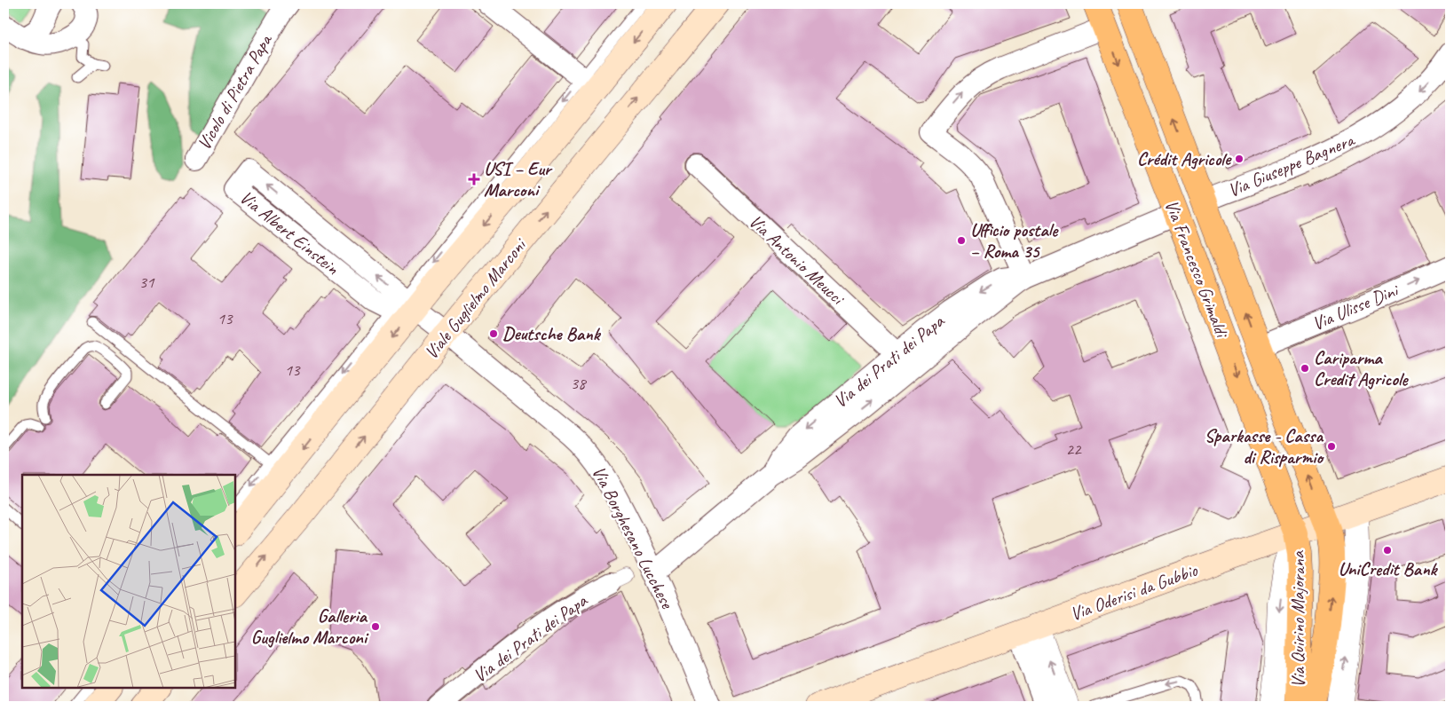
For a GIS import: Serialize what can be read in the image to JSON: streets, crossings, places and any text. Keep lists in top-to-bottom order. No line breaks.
{"streets":{"main road":["Via Francesco Grimaldi","Viale Guglielmo Marconi","Via Oderisi da Gubbio","Via Quirino Majorana"],"street":["Vicolo di Pietra Papa","Via Giuseppe Bagnera","Via Albert Einstein","Via Antonio Meucci","Via Ulisse Dini","Via dei Prati dei Papa","Via Borghesano Lucchese"]},"crossings":[["Via Giuseppe Bagnera","Via Francesco Grimaldi"],["Via Albert Einstein","Viale Guglielmo Marconi"],["Via Albert Einstein","Via Borghesano Lucchese"],["Via Antonio Meucci","Via dei Prati dei Papa"],["Via Francesco Grimaldi","Via Ulisse Dini"],["Via Francesco Grimaldi","Via dei Prati dei Papa"],["Via Francesco Grimaldi","Via Oderisi da Gubbio"],["Via Francesco Grimaldi","Via Quirino Majorana"],["Viale Guglielmo Marconi","Via Borghesano Lucchese"],["Via dei Prati dei Papa","Via Borghesano Lucchese"],["Via Oderisi da Gubbio","Via Quirino Majorana"]],"one_way":["Via Giuseppe Bagnera","Via Ulisse Dini"],"places":{"other":["Crédit Agricole","Ufficio postale – Roma 35","Deutsche Bank","Cariparma Credit Agricole","Sparkasse - Cassa di Risparmio","UniCredit Bank","Galleria Guglielmo Marconi"],"health":["USI – Eur Marconi"]},"house_numbers":["31","13","13","38","22"]}
